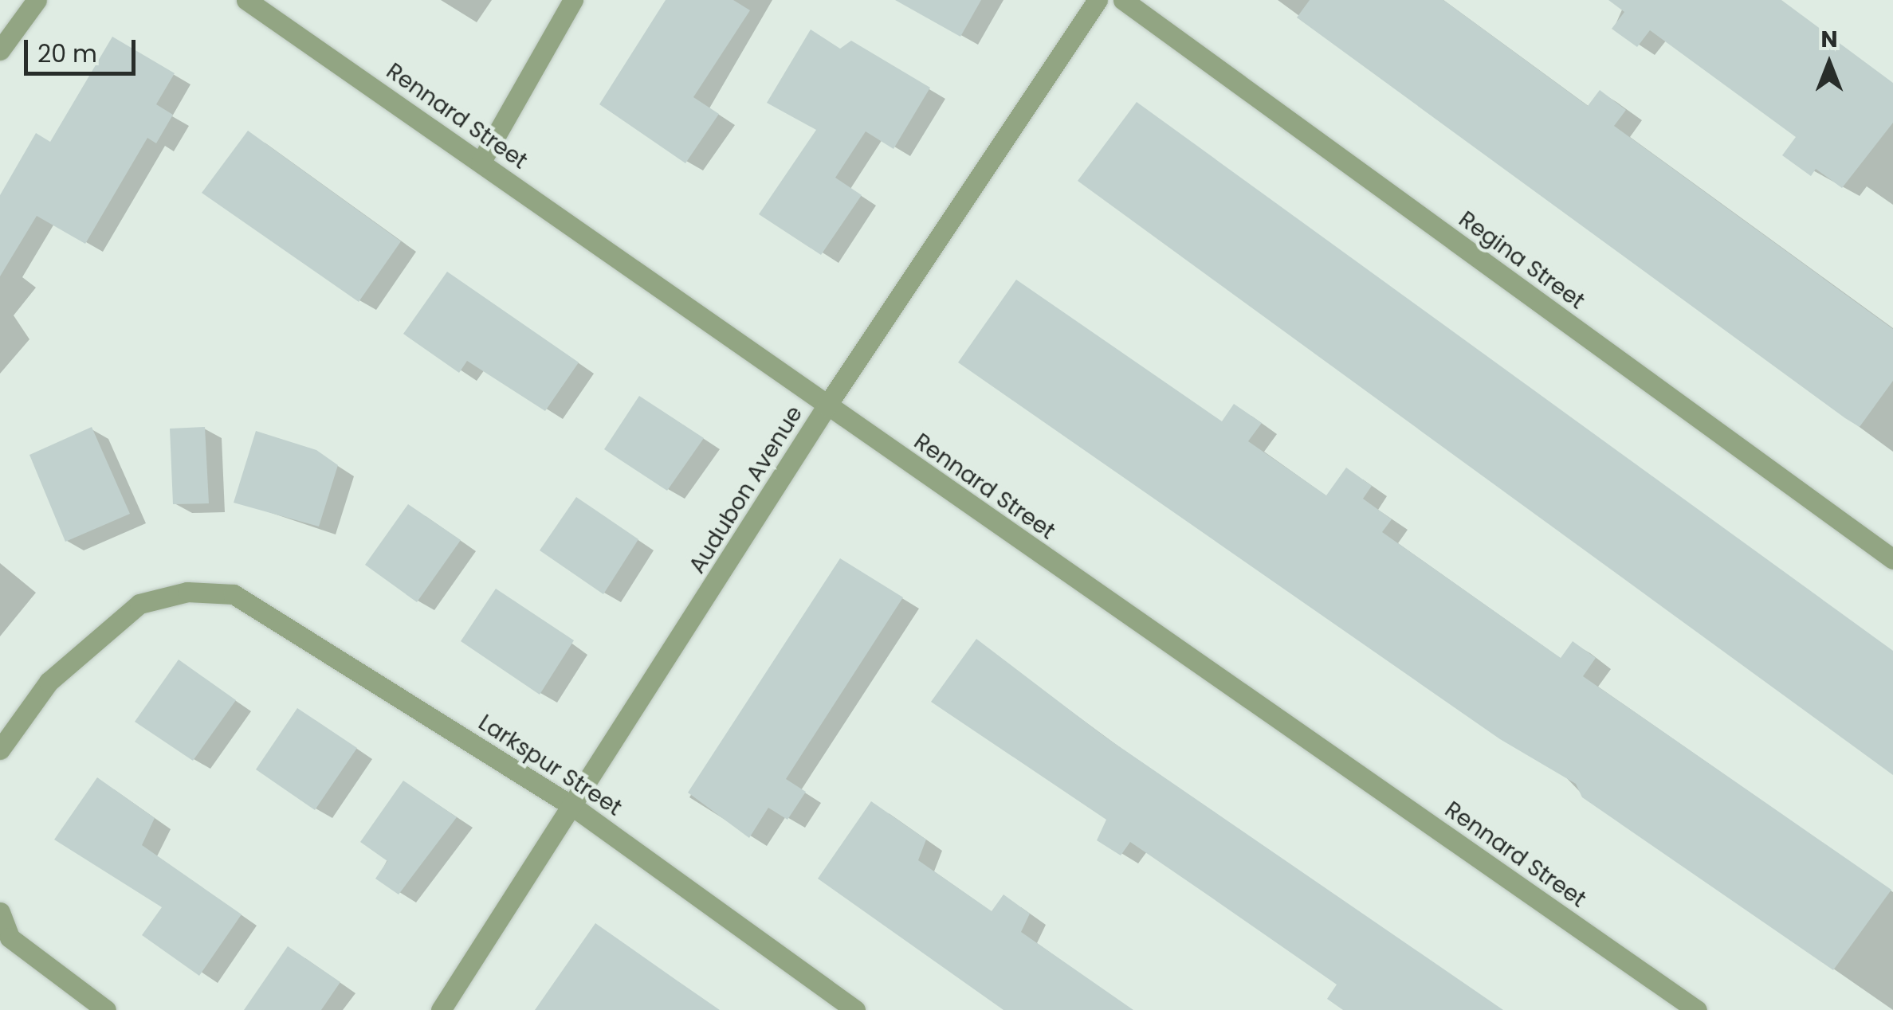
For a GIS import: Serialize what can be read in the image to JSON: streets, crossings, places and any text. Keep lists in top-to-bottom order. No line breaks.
{"streets":{"street":["Rennard Street","Regina Street","Audubon Avenue","Larkspur Street"]},"crossings":[["Rennard Street","Audubon Avenue"],["Audubon Avenue","Larkspur Street"]],"scale_bar":"20 m","north":"top"}
